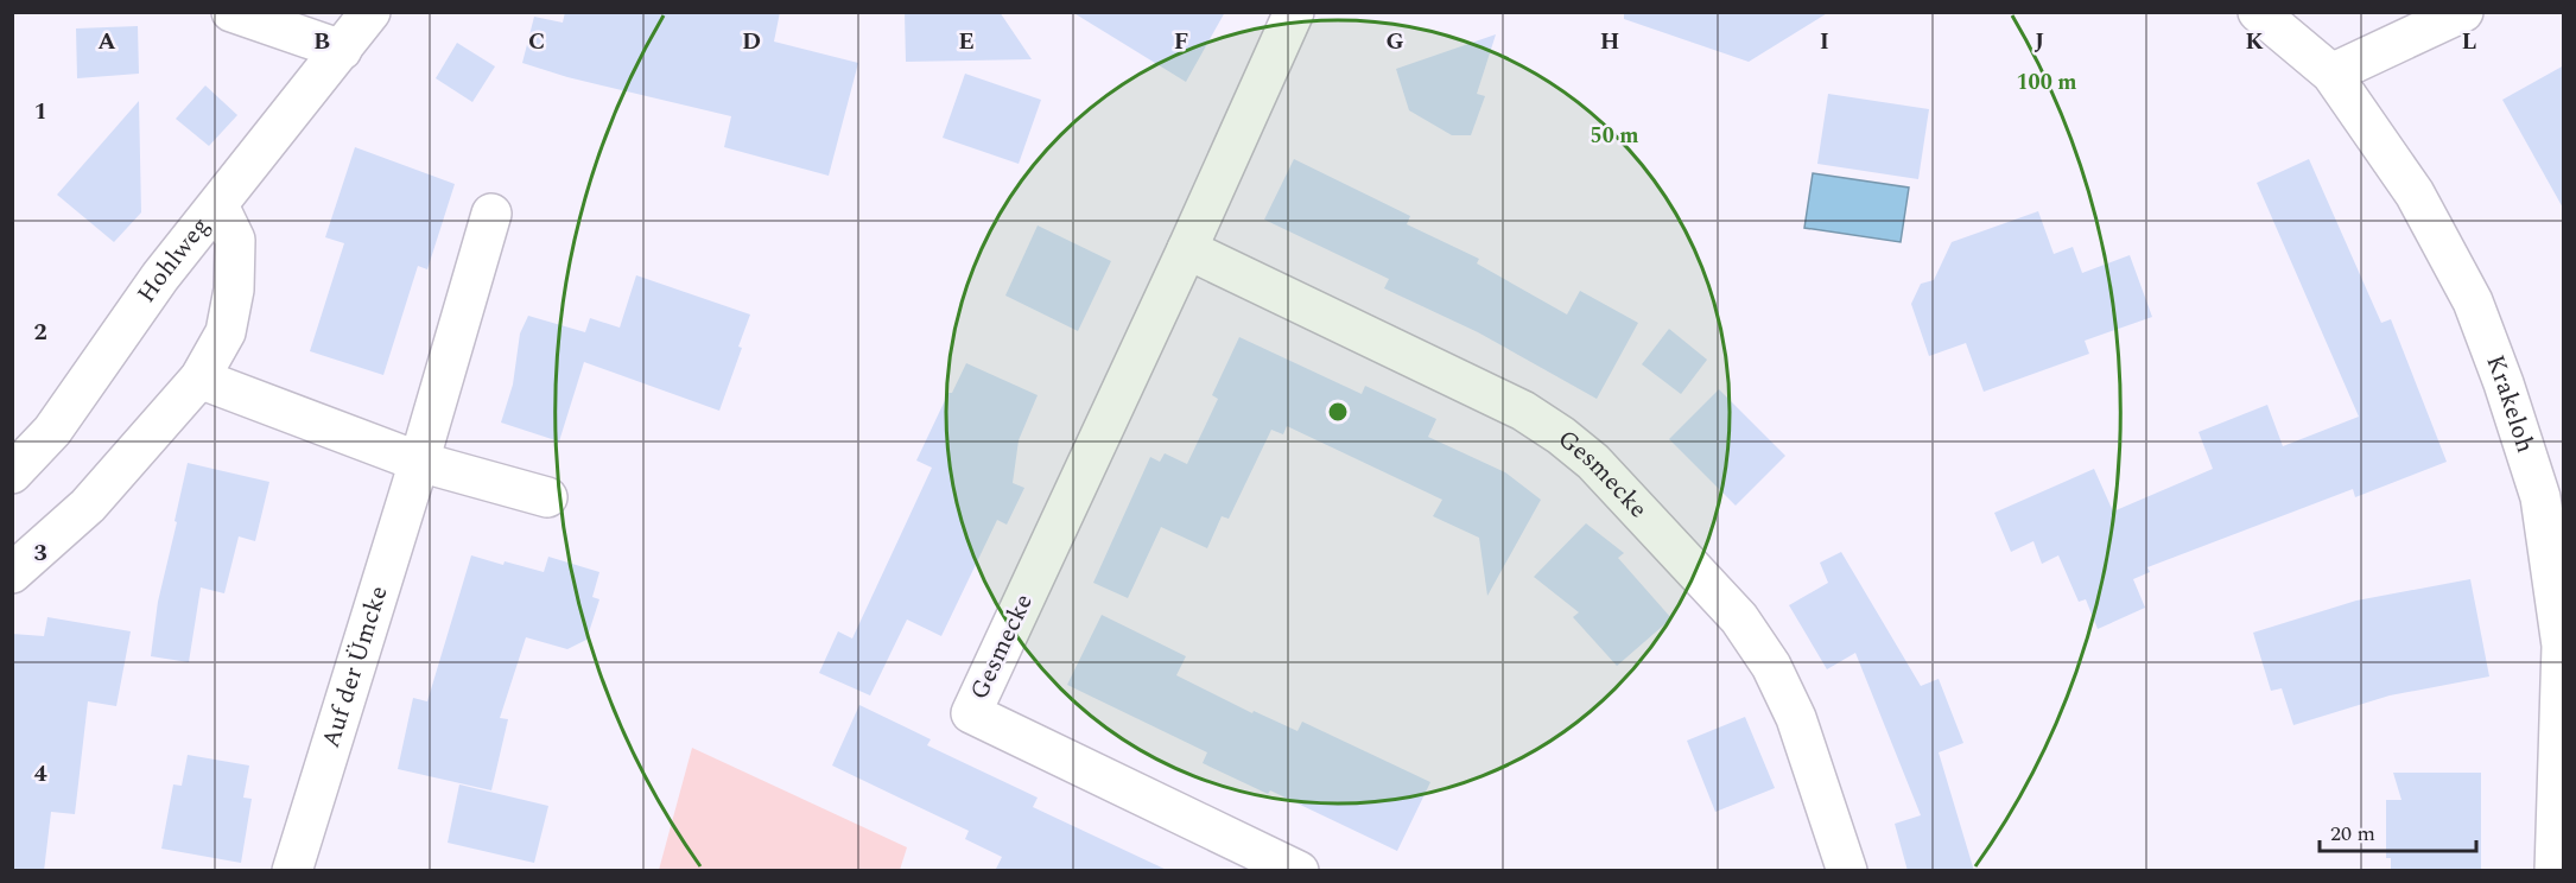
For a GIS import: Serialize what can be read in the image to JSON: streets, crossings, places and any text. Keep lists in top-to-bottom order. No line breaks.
{"streets":{"street":["Hohlweg","Krakeloh","Gesmecke","Auf der Ümcke"]},"scale_bar":"20 m","grid":{"columns":["A","B","C","D","E","F","G","H","I","J","K","L"],"rows":["1","2","3","4"]},"rings":["100 m","50 m"]}
